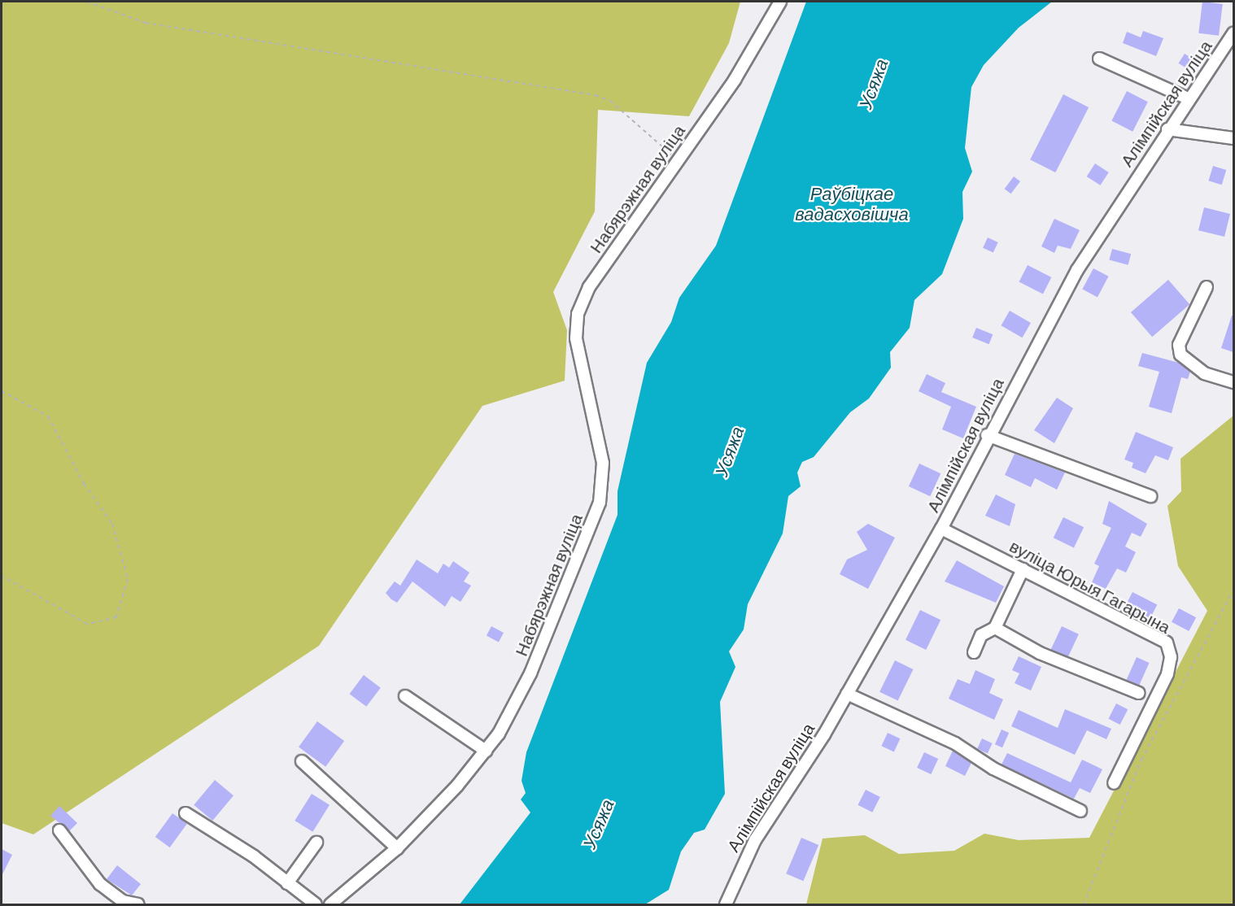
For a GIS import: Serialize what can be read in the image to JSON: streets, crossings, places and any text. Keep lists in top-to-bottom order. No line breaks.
{"streets":{"street":["Алімпійская вуліца","Набярэжная вуліца","вуліца Юрыя Гагарына"]},"crossings":[["Алімпійская вуліца","вуліца Юрыя Гагарына"]],"water":["Усяжа","Раўбіцкае вадасховішча"]}
